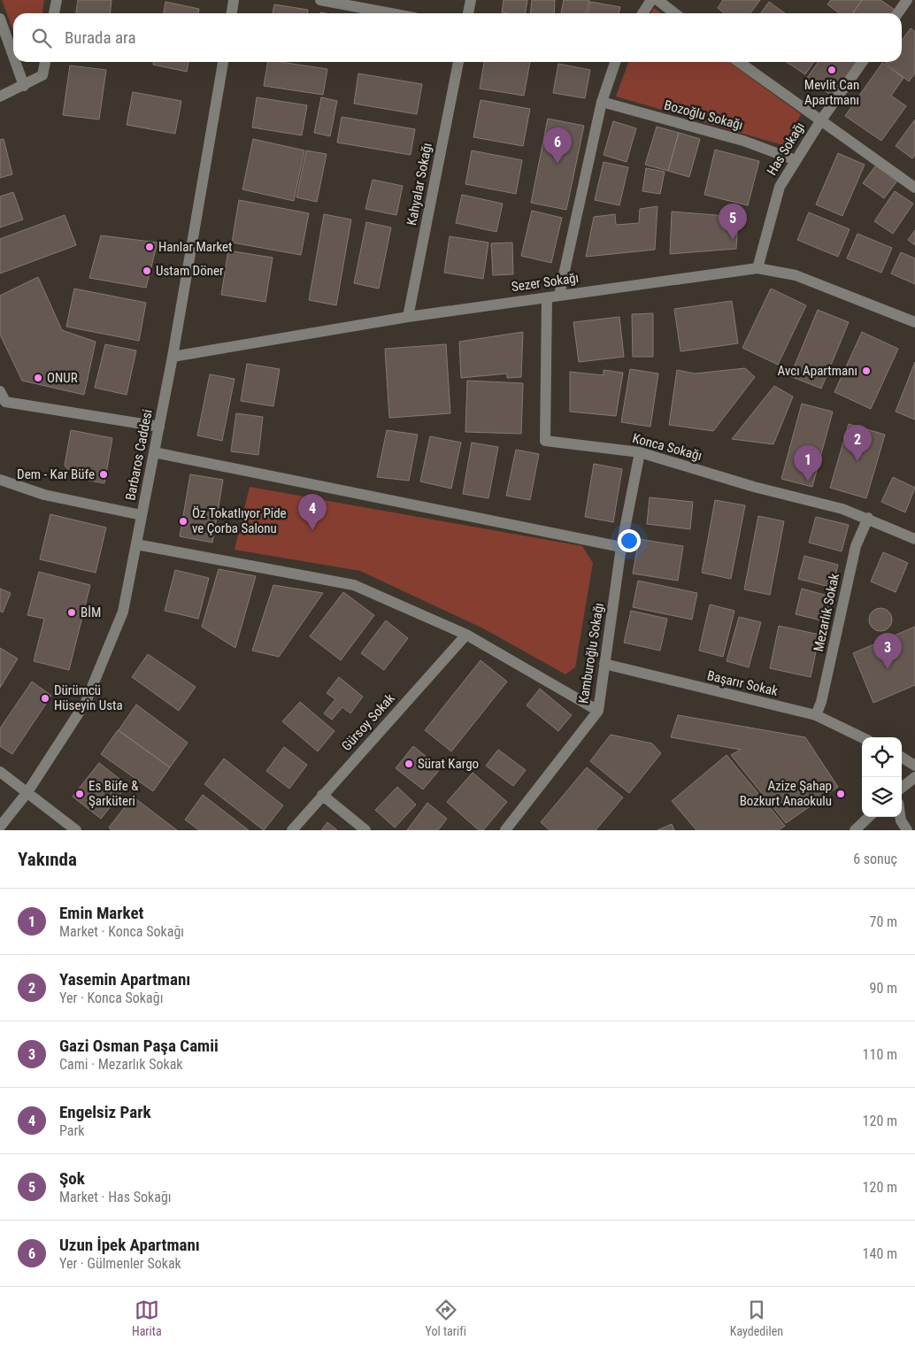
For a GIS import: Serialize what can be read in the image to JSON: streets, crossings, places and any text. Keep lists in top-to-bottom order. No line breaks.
{"streets":{"street":["Bozoğlu Sokağı","Has Sokağı","Kahyalar Sokağı","Sezer Sokağı","Konca Sokağı","Barbaros Caddesi","Mezarlık Sokak","Kamburoğlu Sokağı","Başarır Sokak","Gürsoy Sokak"]},"crossings":[["Bozoğlu Sokağı","Has Sokağı"],["Has Sokağı","Sezer Sokağı"],["Kahyalar Sokağı","Sezer Sokağı"],["Sezer Sokağı","Konca Sokağı"],["Sezer Sokağı","Barbaros Caddesi"],["Konca Sokağı","Mezarlık Sokak"],["Konca Sokağı","Kamburoğlu Sokağı"],["Mezarlık Sokak","Başarır Sokak"],["Kamburoğlu Sokağı","Başarır Sokak"]],"places":["Mevlit Can Apartmanı","Hanlar Market","Ustam Döner","Avcı Apartmanı","ONUR","Dem - Kar Büfe","Öz Tokatlıyor Pide ve Çorba Salonu","BİM","Dürümcü Hüseyin Usta","Sürat Kargo","Es Büfe & Şarküteri","Azize Şahap Bozkurt Anaokulu"],"page":{"search":"Burada ara","pins":["6","5","2","1","4","3"],"heading":["Yakında","6 sonuç"],"list":[{"mark":"1","name":"Emin Market","note":"Market · Konca Sokağı","value":"70 m"},{"mark":"2","name":"Yasemin Apartmanı","note":"Yer · Konca Sokağı","value":"90 m"},{"mark":"3","name":"Gazi Osman Paşa Camii","note":"Cami · Mezarlık Sokak","value":"110 m"},{"mark":"4","name":"Engelsiz Park","note":"Park","value":"120 m"},{"mark":"5","name":"Şok","note":"Market · Has Sokağı","value":"120 m"},{"mark":"6","name":"Uzun İpek Apartmanı","note":"Yer · Gülmenler Sokak","value":"140 m"}],"nav":["Harita","Yol tarifi","Kaydedilen"]}}
